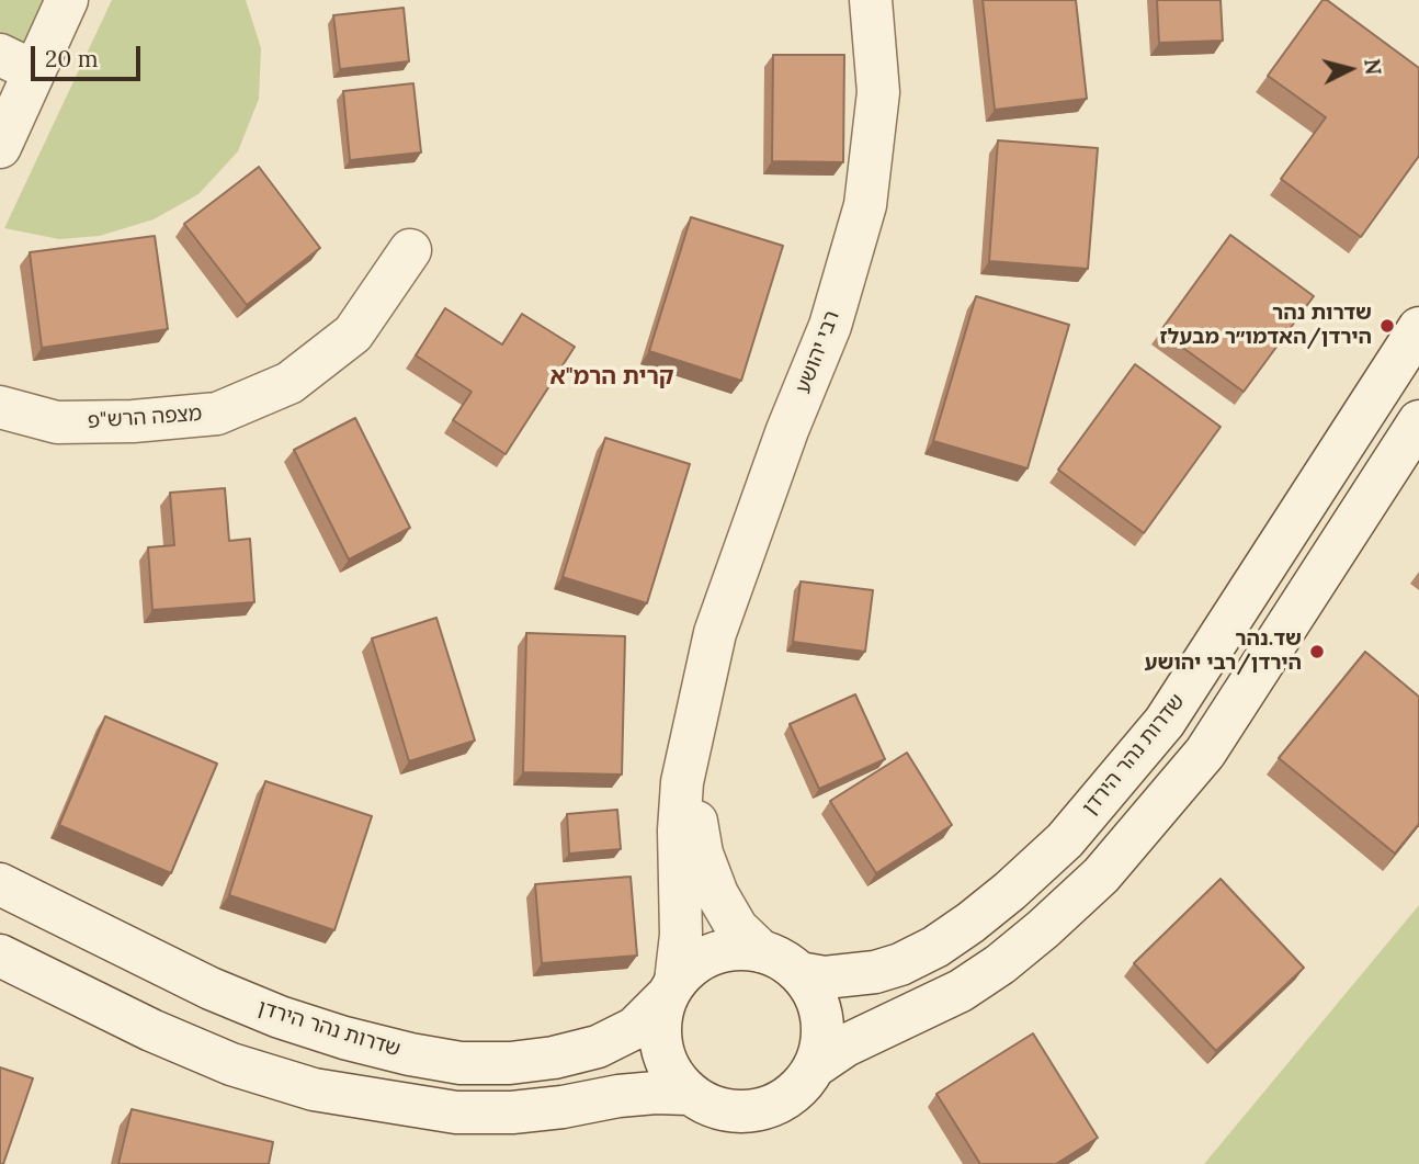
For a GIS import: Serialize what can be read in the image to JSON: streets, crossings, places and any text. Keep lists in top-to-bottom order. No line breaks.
{"streets":{"main road":["רבי יהושע","מצפה הרש\"פ","שדרות נהר הירדן"]},"crossings":[["רבי יהושע","שדרות נהר הירדן"]],"districts":["קרית הרמ\"א"],"places":["שדרות נהר הירדן/האדמו״ר מבעלז","שד.נהר הירדן/רבי יהושע"],"scale_bar":"20 m","north":"right"}
